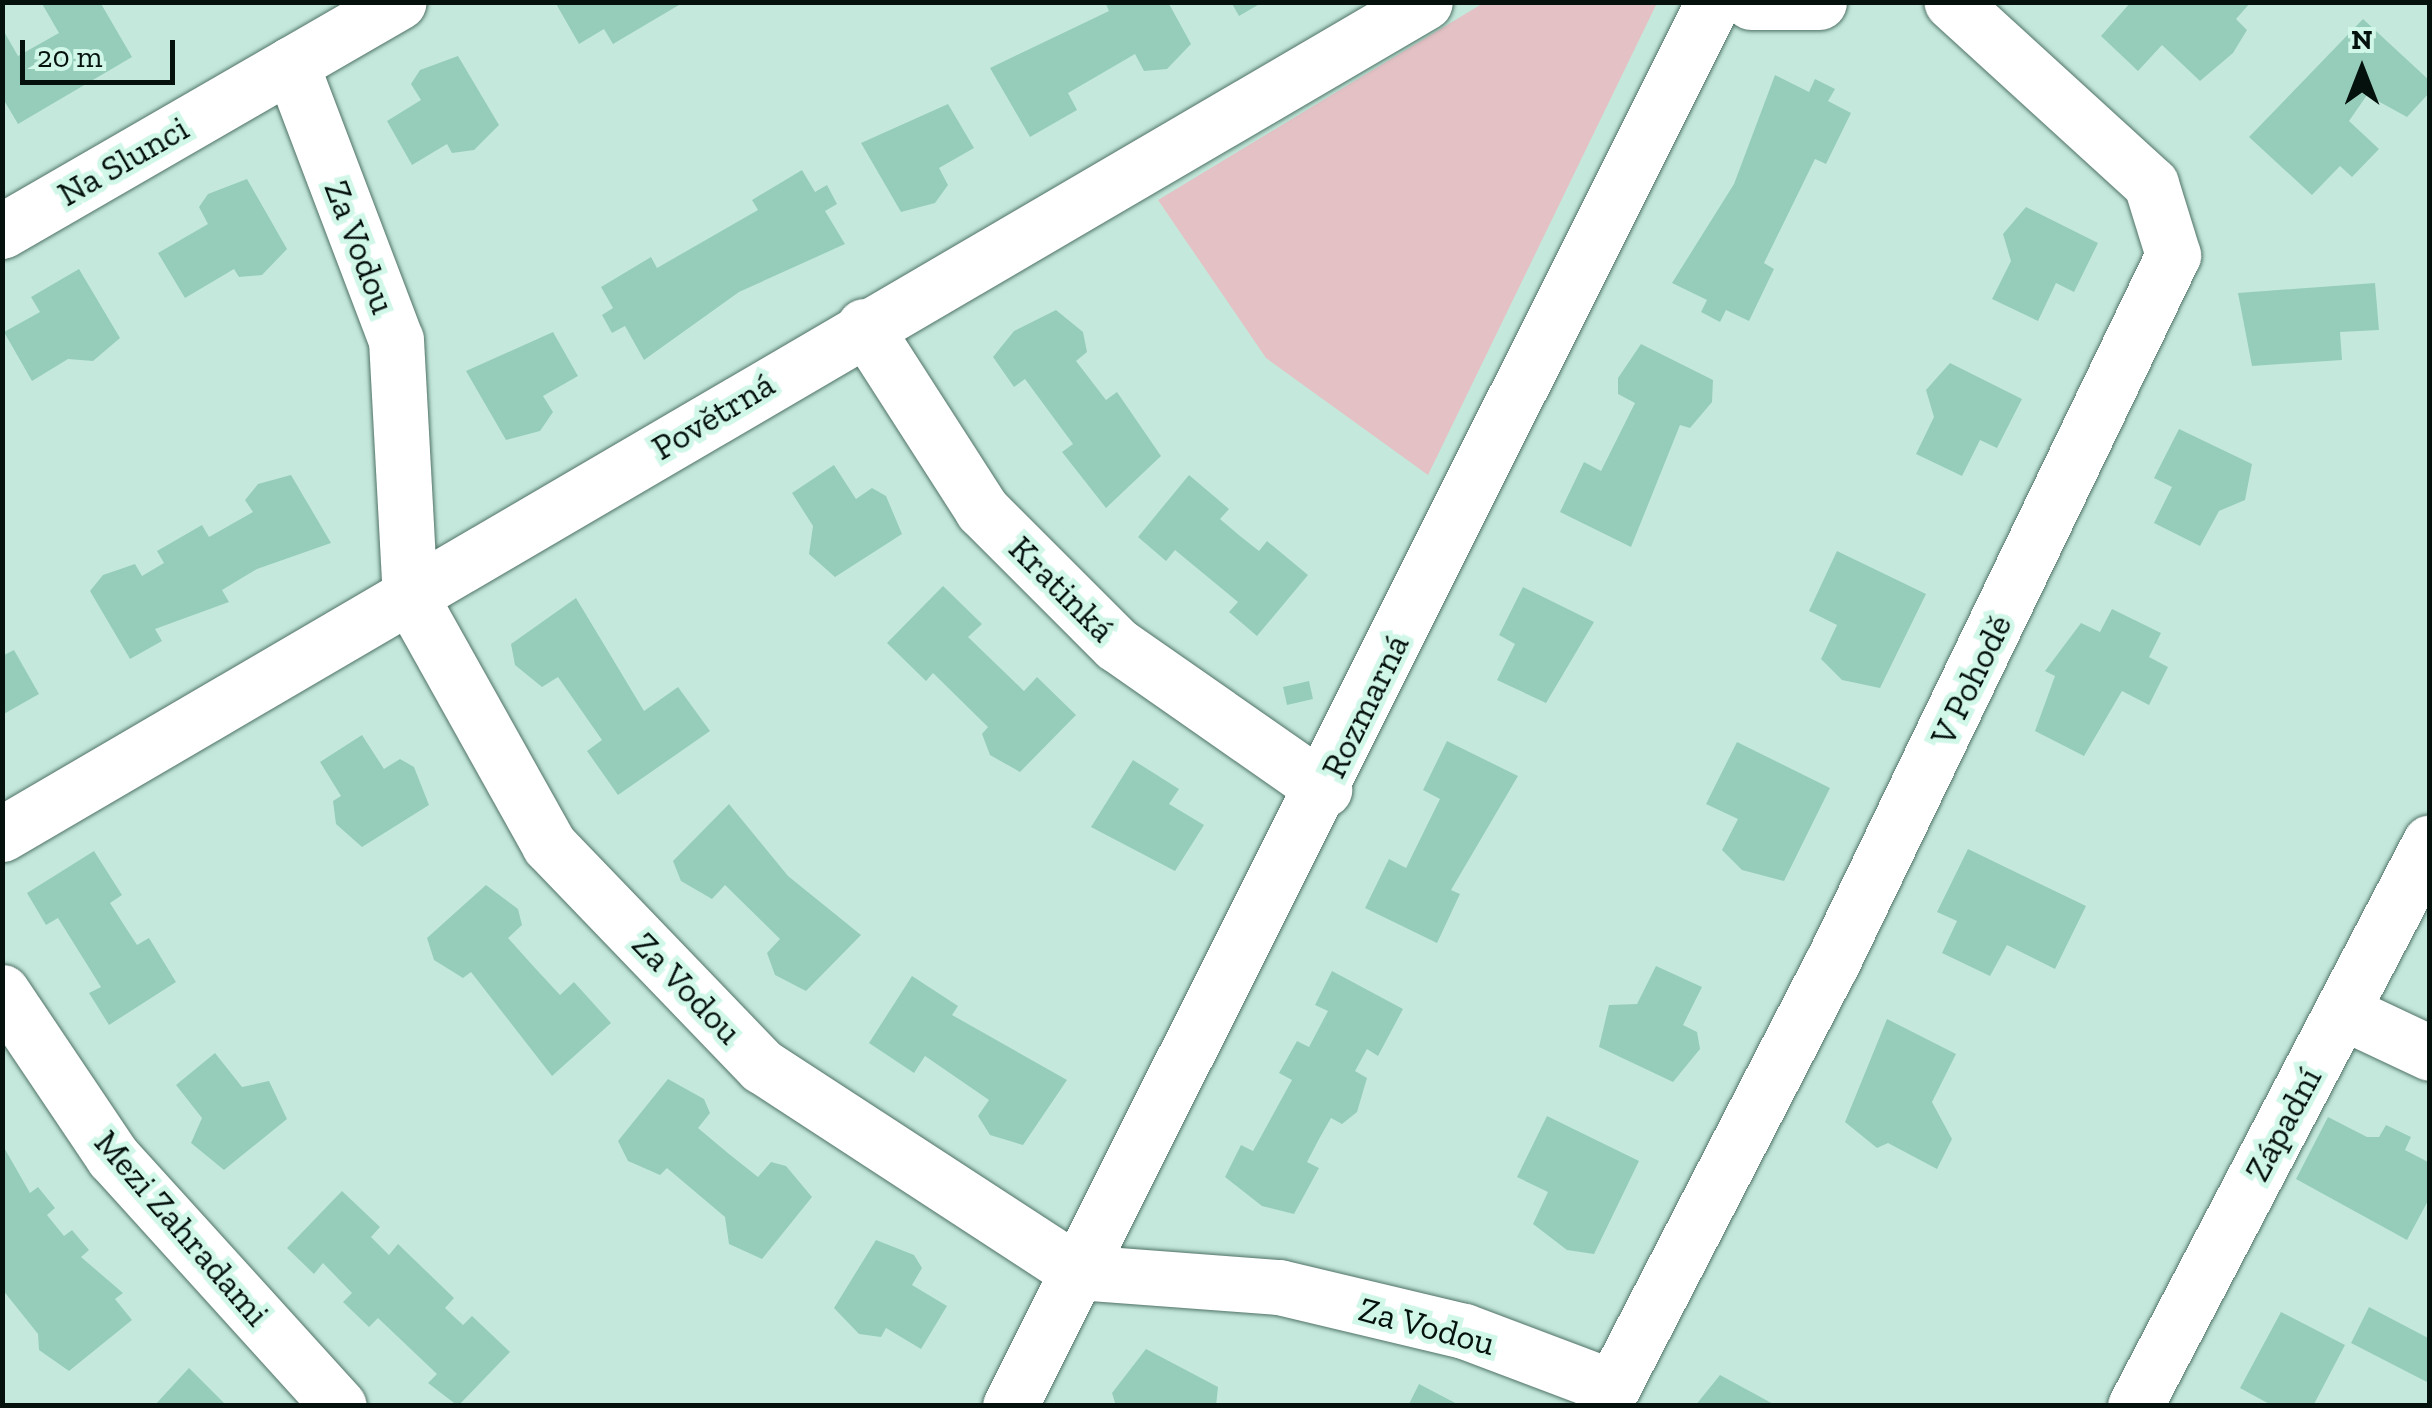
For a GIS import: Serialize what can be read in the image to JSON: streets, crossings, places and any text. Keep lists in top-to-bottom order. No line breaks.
{"streets":{"street":["Na Slunci","Za Vodou","Povětrná","Kratinká","V Pohodě","Rozmarná","Západní","Mezi Zahradami"]},"crossings":[["Na Slunci","Za Vodou"],["Za Vodou","Povětrná"],["Za Vodou","V Pohodě"],["Za Vodou","Rozmarná"],["Povětrná","Kratinká"],["Kratinká","Rozmarná"]],"scale_bar":"20 m","north":"top"}
